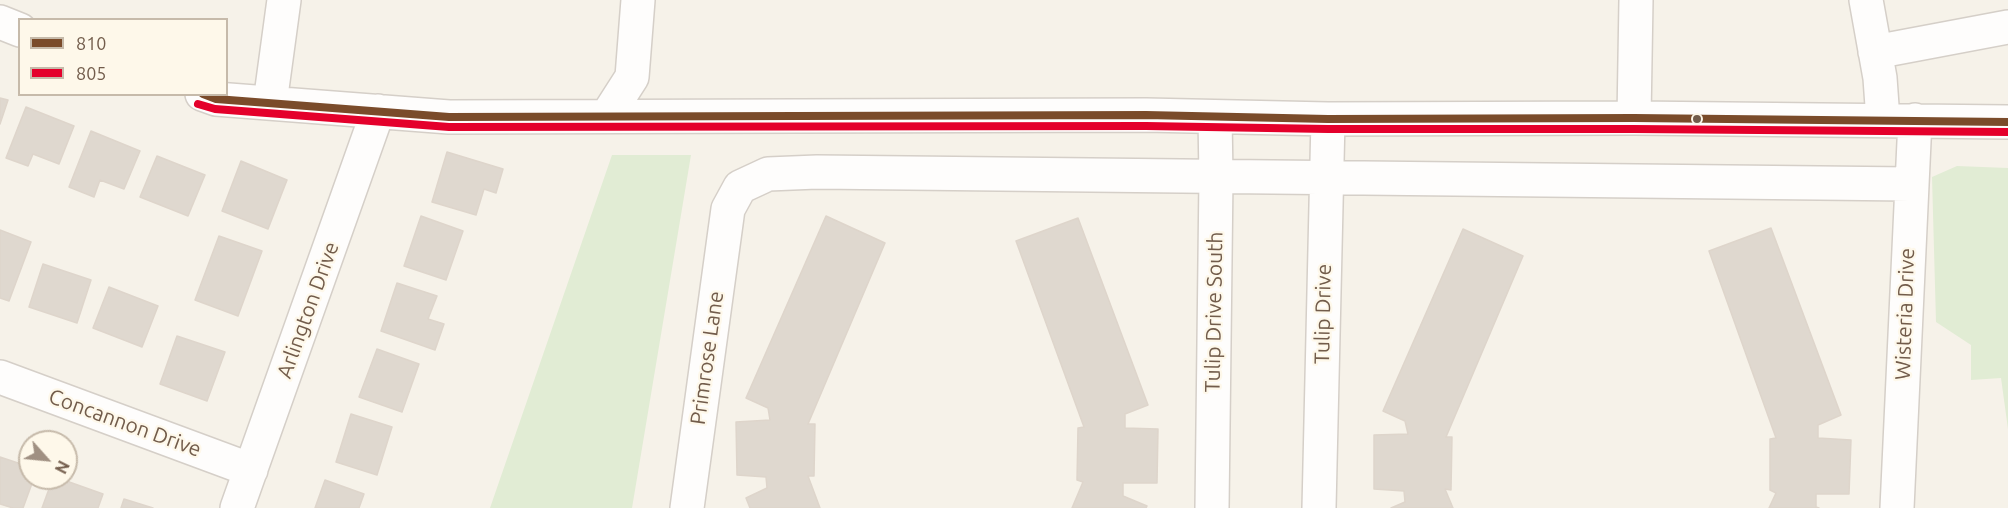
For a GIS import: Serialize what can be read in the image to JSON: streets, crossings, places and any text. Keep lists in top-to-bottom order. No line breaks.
{"streets":{"street":["Arlington Drive","Tulip Drive South","Tulip Drive","Wisteria Drive","Primrose Lane","Concannon Drive"]},"crossings":[["Arlington Drive","Concannon Drive"],["Tulip Drive South","Primrose Lane"]],"lines":["transit line 810","transit line 805"],"legend":["810","805"],"north":"bottom right"}
